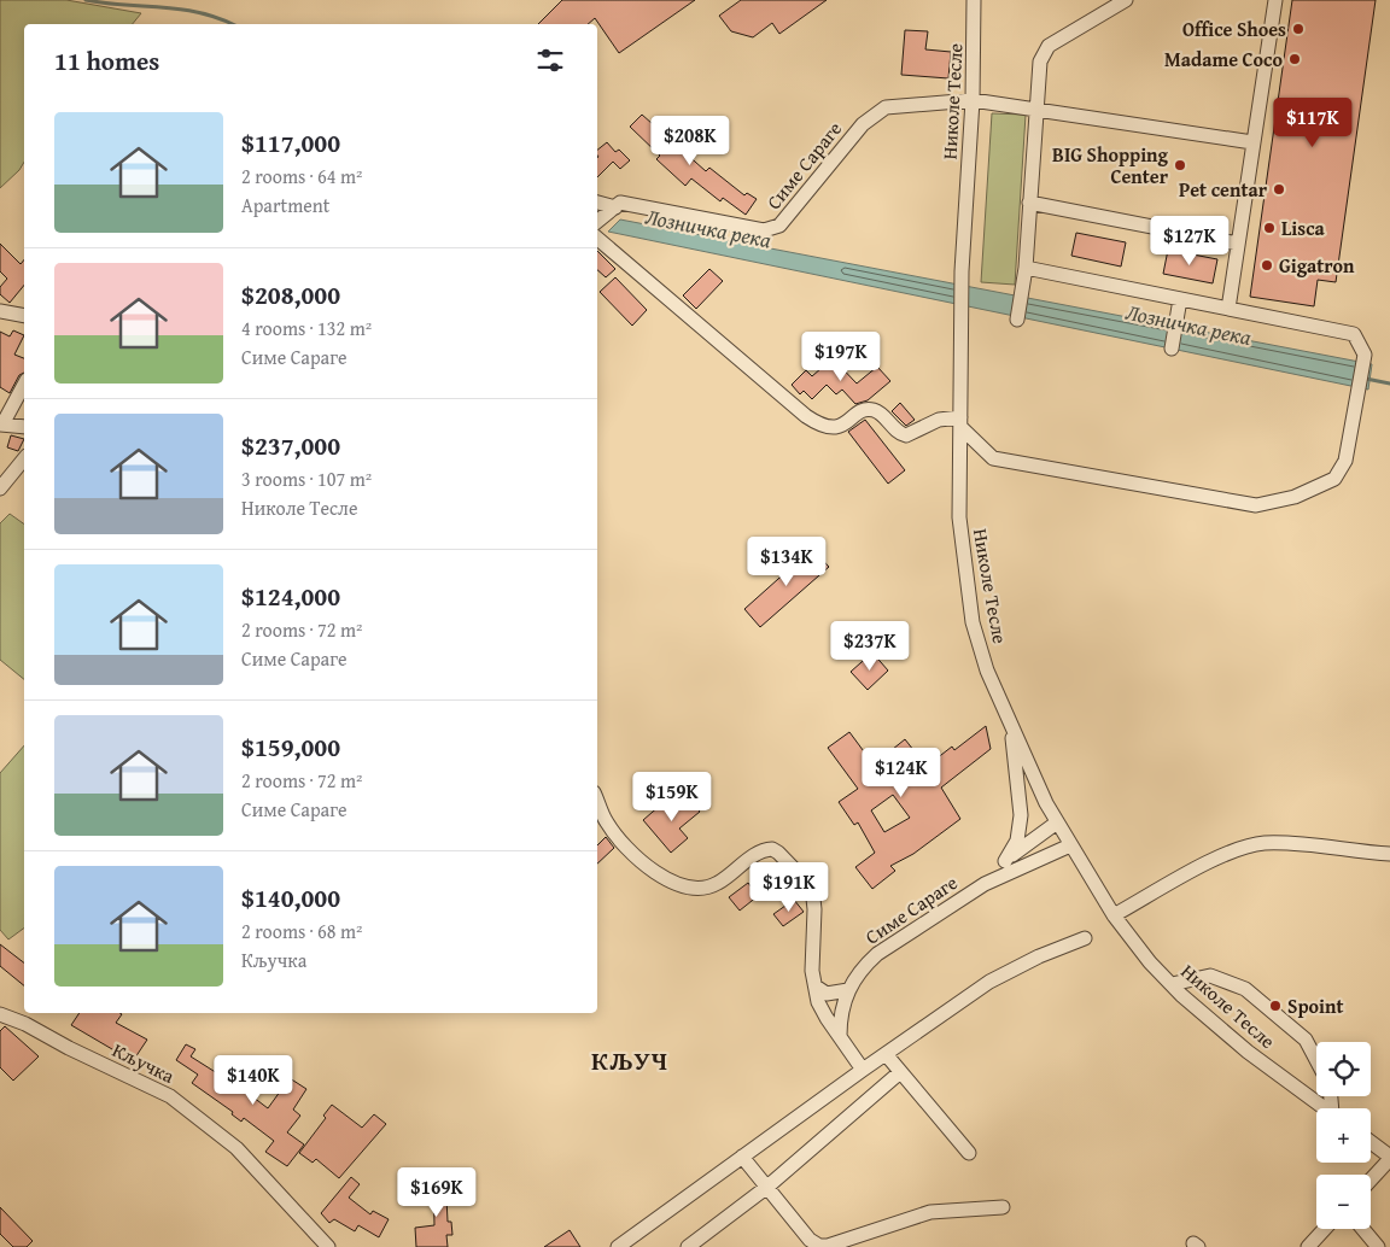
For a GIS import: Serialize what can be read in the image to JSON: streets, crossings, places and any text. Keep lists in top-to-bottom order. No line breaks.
{"streets":{"street":["Николе Тесле","Симе Сараге","Кључка"]},"crossings":[["Николе Тесле","Симе Сараге"]],"districts":["КЉУЧ"],"water":["Лозничка река"],"places":["Office Shoes","Madame Coco","BIG Shopping Center","Pet centar","Lisca","Gigatron","Spoint"],"page":{"heading":"11 homes","list":[{"name":"$117,000","note":"2 rooms · 64 m² · Apartment"},{"name":"$208,000","note":"4 rooms · 132 m² · Симе Сараге"},{"name":"$237,000","note":"3 rooms · 107 m² · Николе Тесле"},{"name":"$124,000","note":"2 rooms · 72 m² · Симе Сараге"},{"name":"$159,000","note":"2 rooms · 72 m² · Симе Сараге"},{"name":"$140,000","note":"2 rooms · 68 m² · Кључка"}],"price":["$117K","$208K","$127K","$197K","$134K","$237K","$124K","$159K","$191K","$140K","$169K"],"map_buttons":["+","−"]}}
